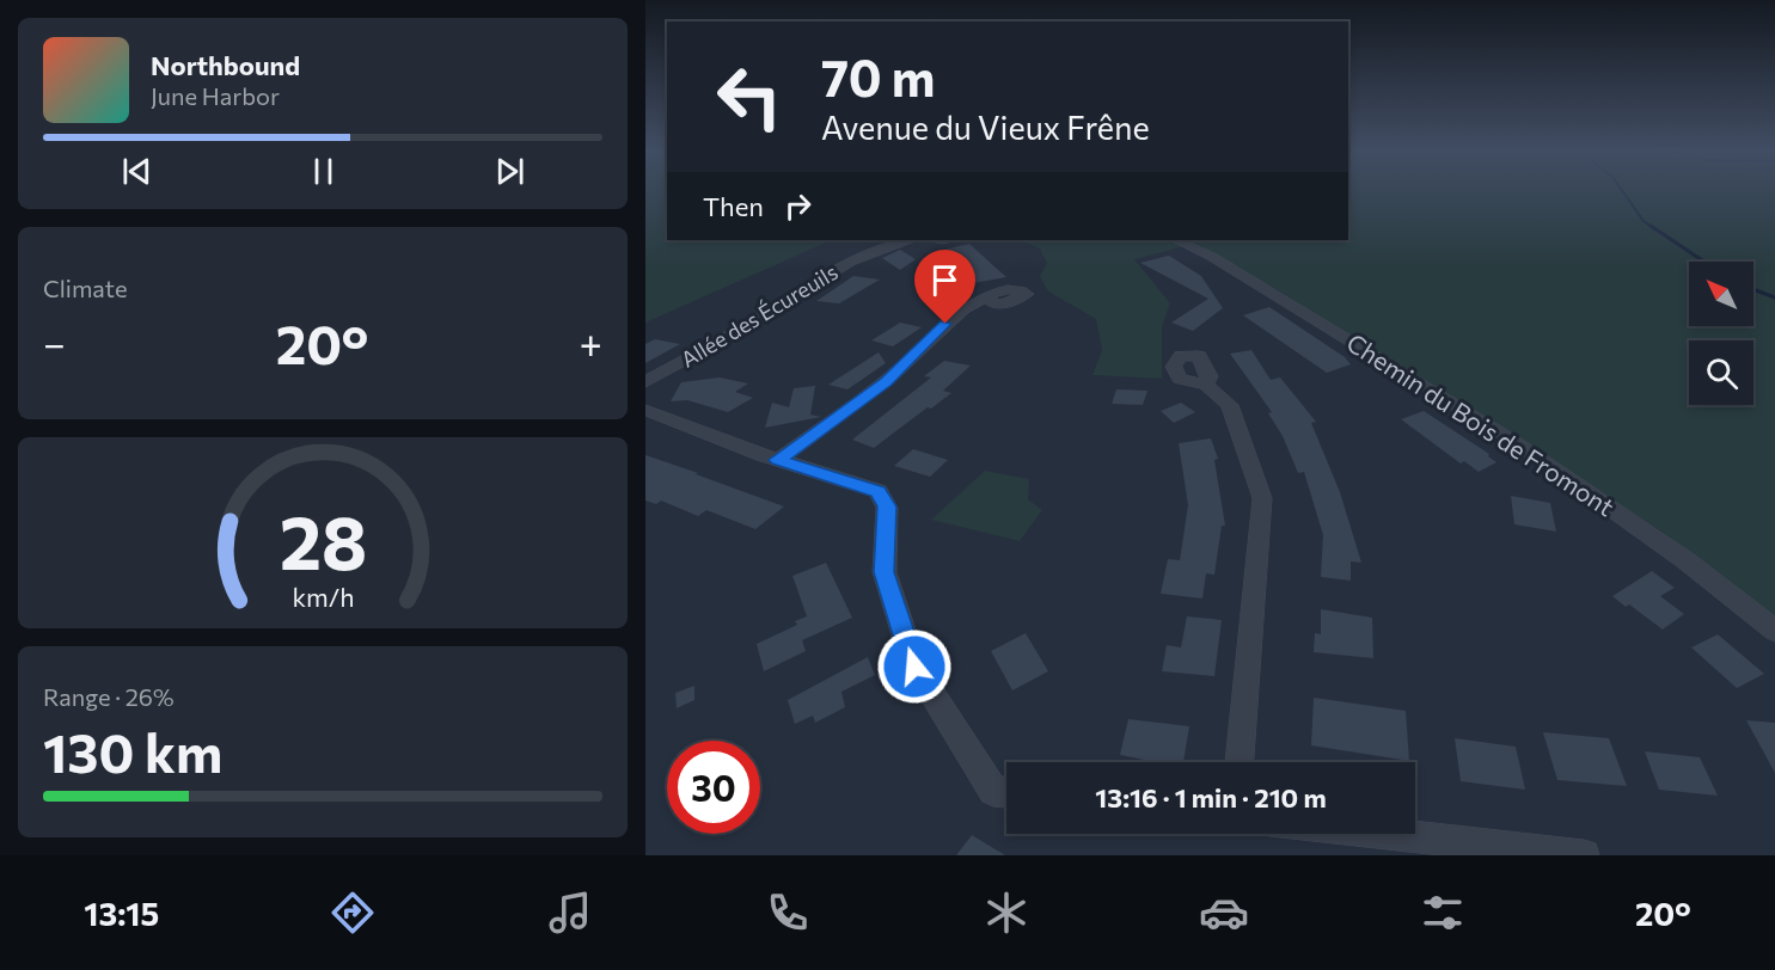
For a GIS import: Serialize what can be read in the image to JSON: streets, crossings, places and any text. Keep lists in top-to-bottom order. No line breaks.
{"streets":{"street":["Allée des Écureuils","Chemin du Bois de Fromont"]},"north":"top left","page":{"turn":["70 m","Avenue du Vieux Frêne"],"song":["Northbound","June Harbor"],"then":"Then","tile":["Climate",["Range · 26%","130 km"]],"heat":["−","20°","+"],"limit":"30","trip":"13:16 · 1 min · 210 m","tabs":["13:15","20°"],"gauge":["28","km/h"]}}
